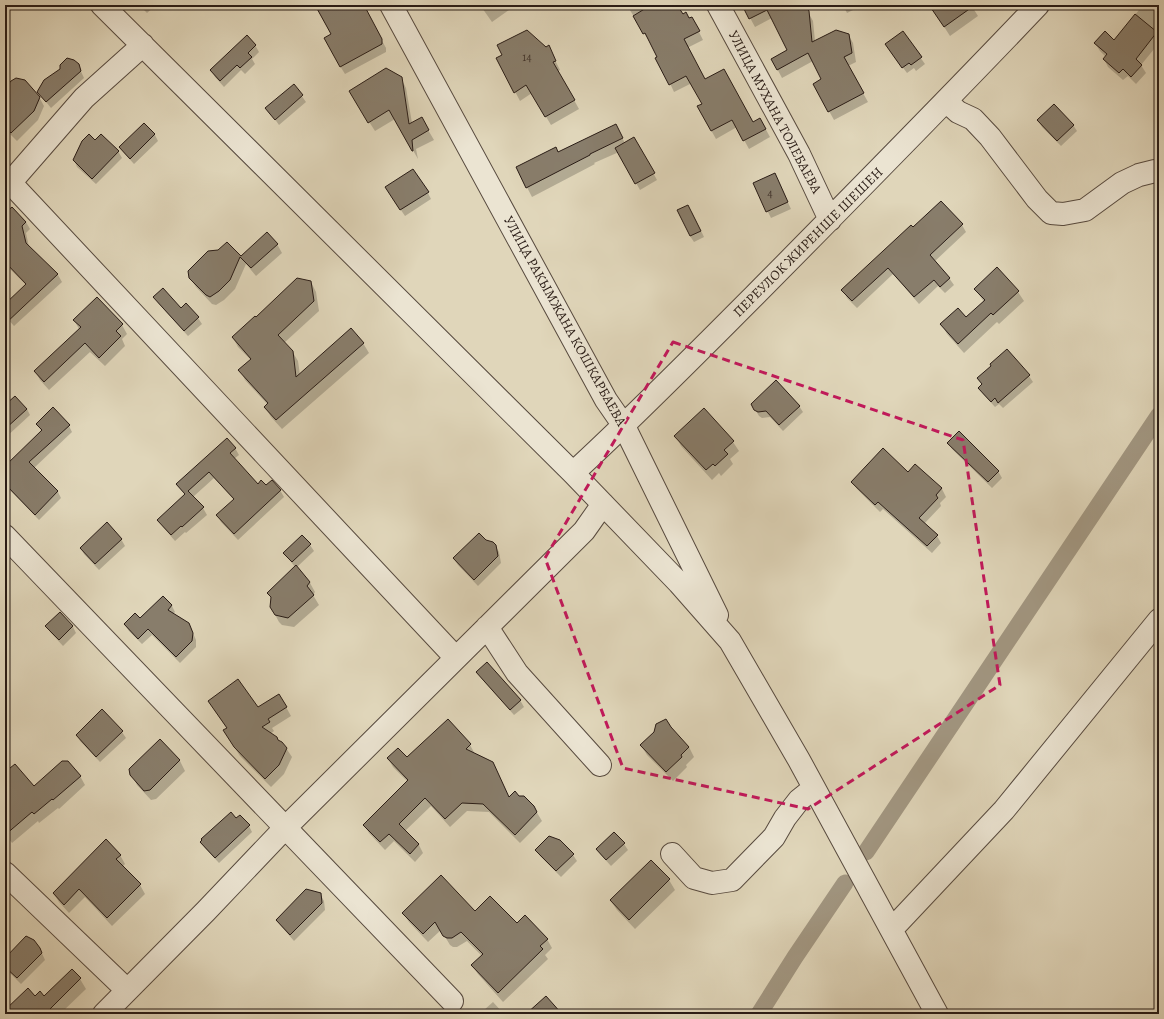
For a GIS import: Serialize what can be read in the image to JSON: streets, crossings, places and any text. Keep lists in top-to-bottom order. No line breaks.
{"streets":{"street":["УЛИЦА МУХАНА ТОЛЕБАЕВА","ПЕРЕУЛОК ЖИРЕНШЕ ШЕШЕН","УЛИЦА РАКЫМЖАНА КОШКАРБАЕВА"]},"crossings":[["УЛИЦА МУХАНА ТОЛЕБАЕВА","ПЕРЕУЛОК ЖИРЕНШЕ ШЕШЕН"],["ПЕРЕУЛОК ЖИРЕНШЕ ШЕШЕН","УЛИЦА РАКЫМЖАНА КОШКАРБАЕВА"]],"house_numbers":["14","4"]}
